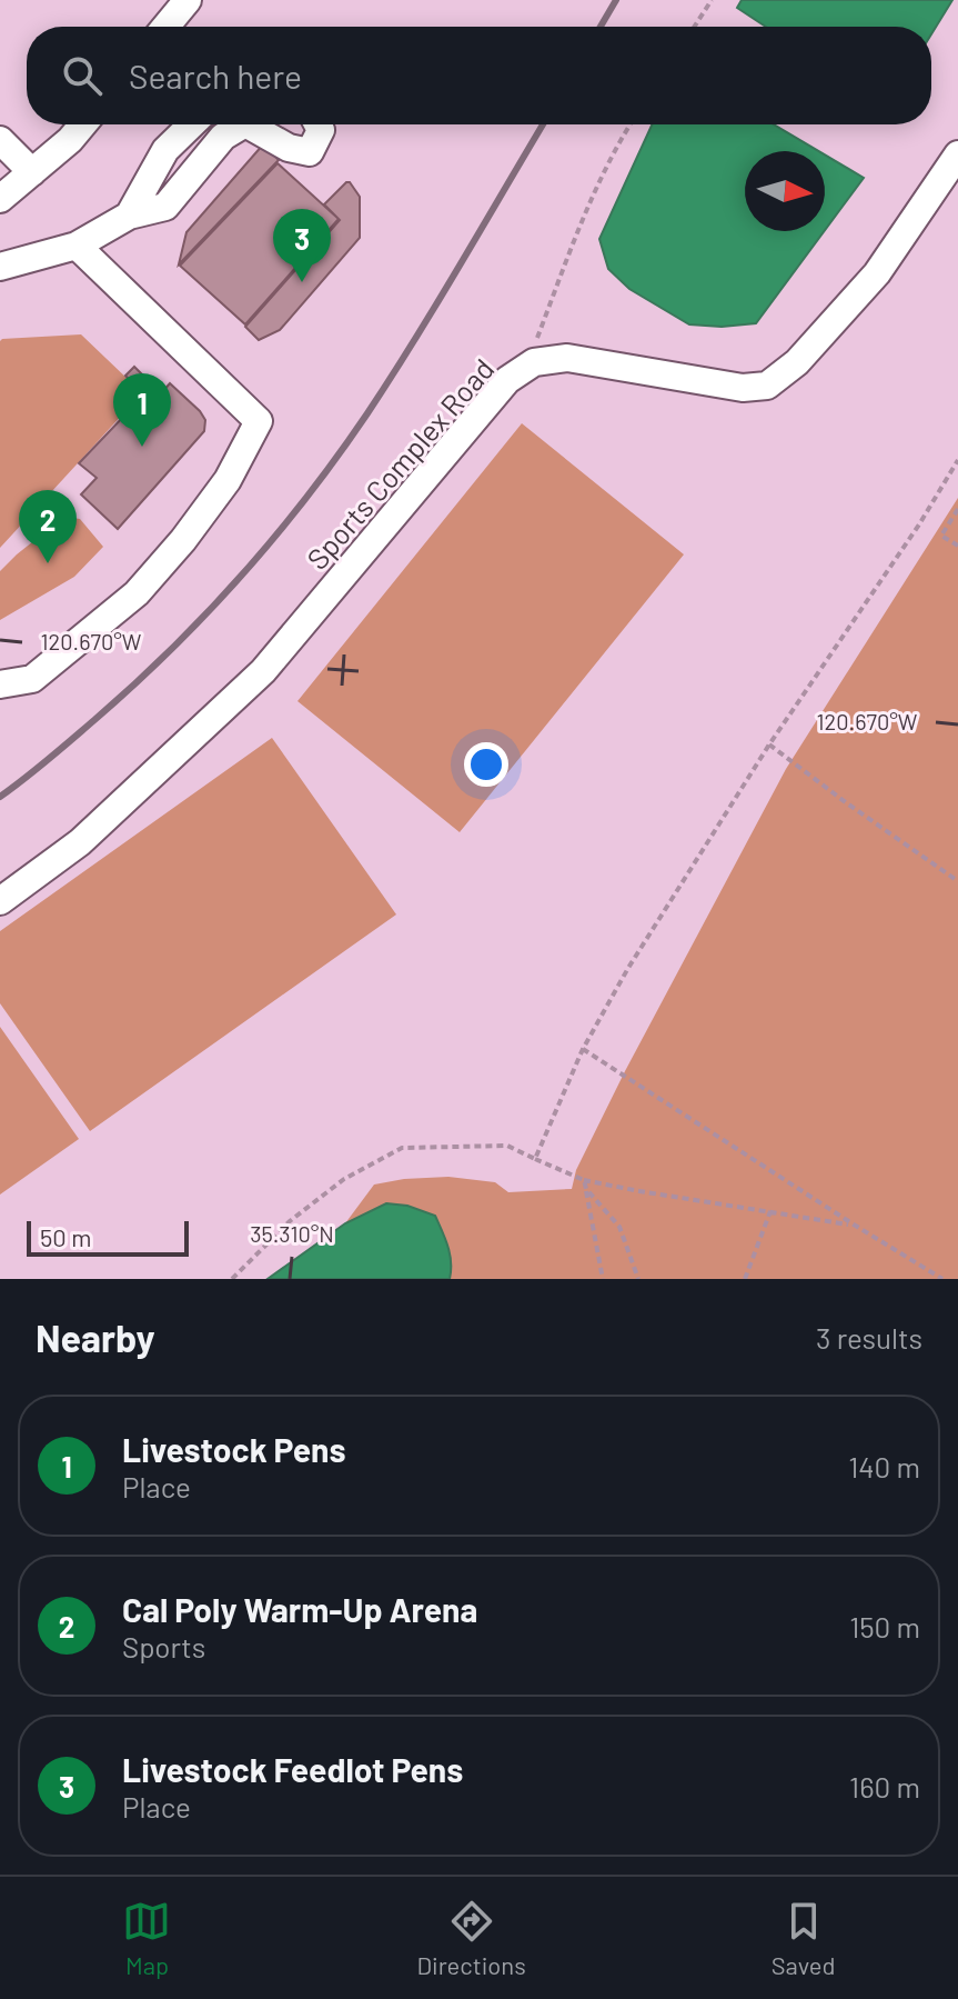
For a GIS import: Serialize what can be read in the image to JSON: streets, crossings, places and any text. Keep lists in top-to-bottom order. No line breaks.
{"streets":{"street":["Sports Complex Road"]},"scale_bar":"50 m","north":"right","page":{"search":"Search here","pins":["3","1","2"],"scale":"50 m","heading":["Nearby","3 results"],"list":[{"mark":"1","name":"Livestock Pens","note":"Place","value":"140 m"},{"mark":"2","name":"Cal Poly Warm-Up Arena","note":"Sports","value":"150 m"},{"mark":"3","name":"Livestock Feedlot Pens","note":"Place","value":"160 m"}],"nav":["Map","Directions","Saved"]},"coordinates":["120.670°W","35.310°N"]}
